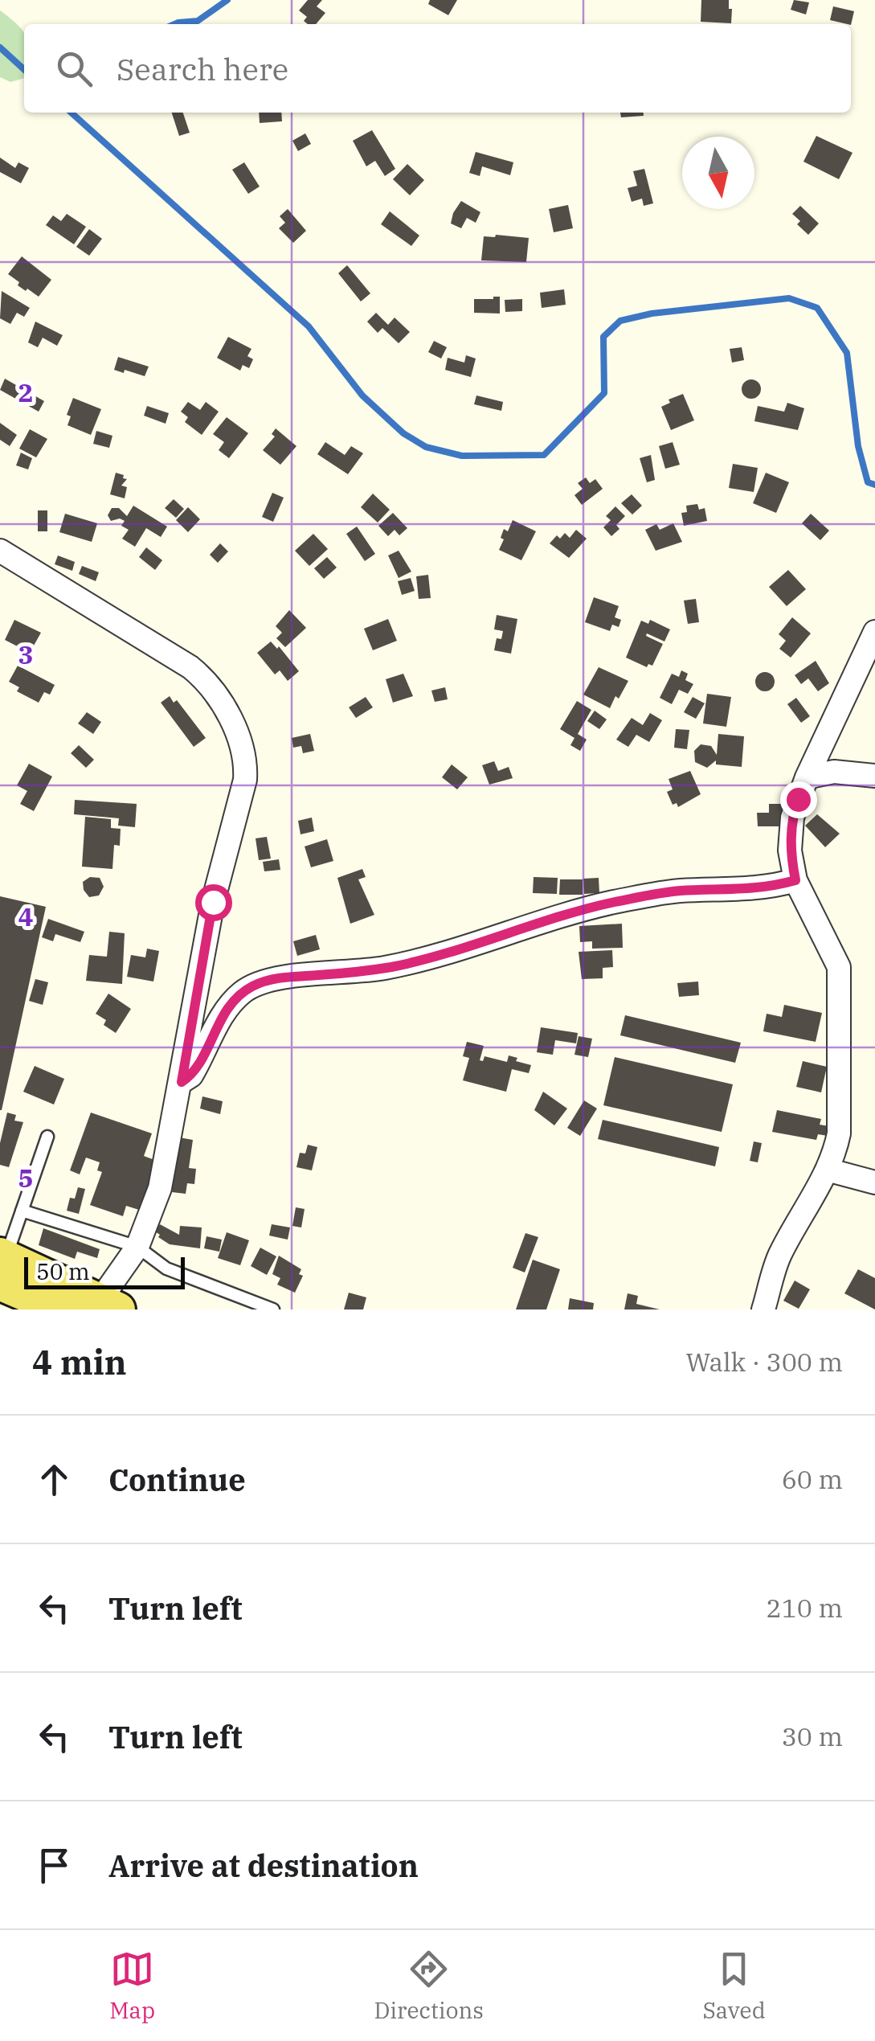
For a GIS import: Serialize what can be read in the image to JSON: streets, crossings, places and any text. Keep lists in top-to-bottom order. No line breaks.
{"scale_bar":"50 m","north":"bottom","page":{"search":"Search here","scale":"50 m","heading":["4 min","Walk · 300 m"],"list":[["Continue","60 m"],["Turn left","210 m"],["Turn left","30 m"],"Arrive at destination"],"nav":["Map","Directions","Saved"]},"grid":{"rows":["2","3","4","5"]}}
